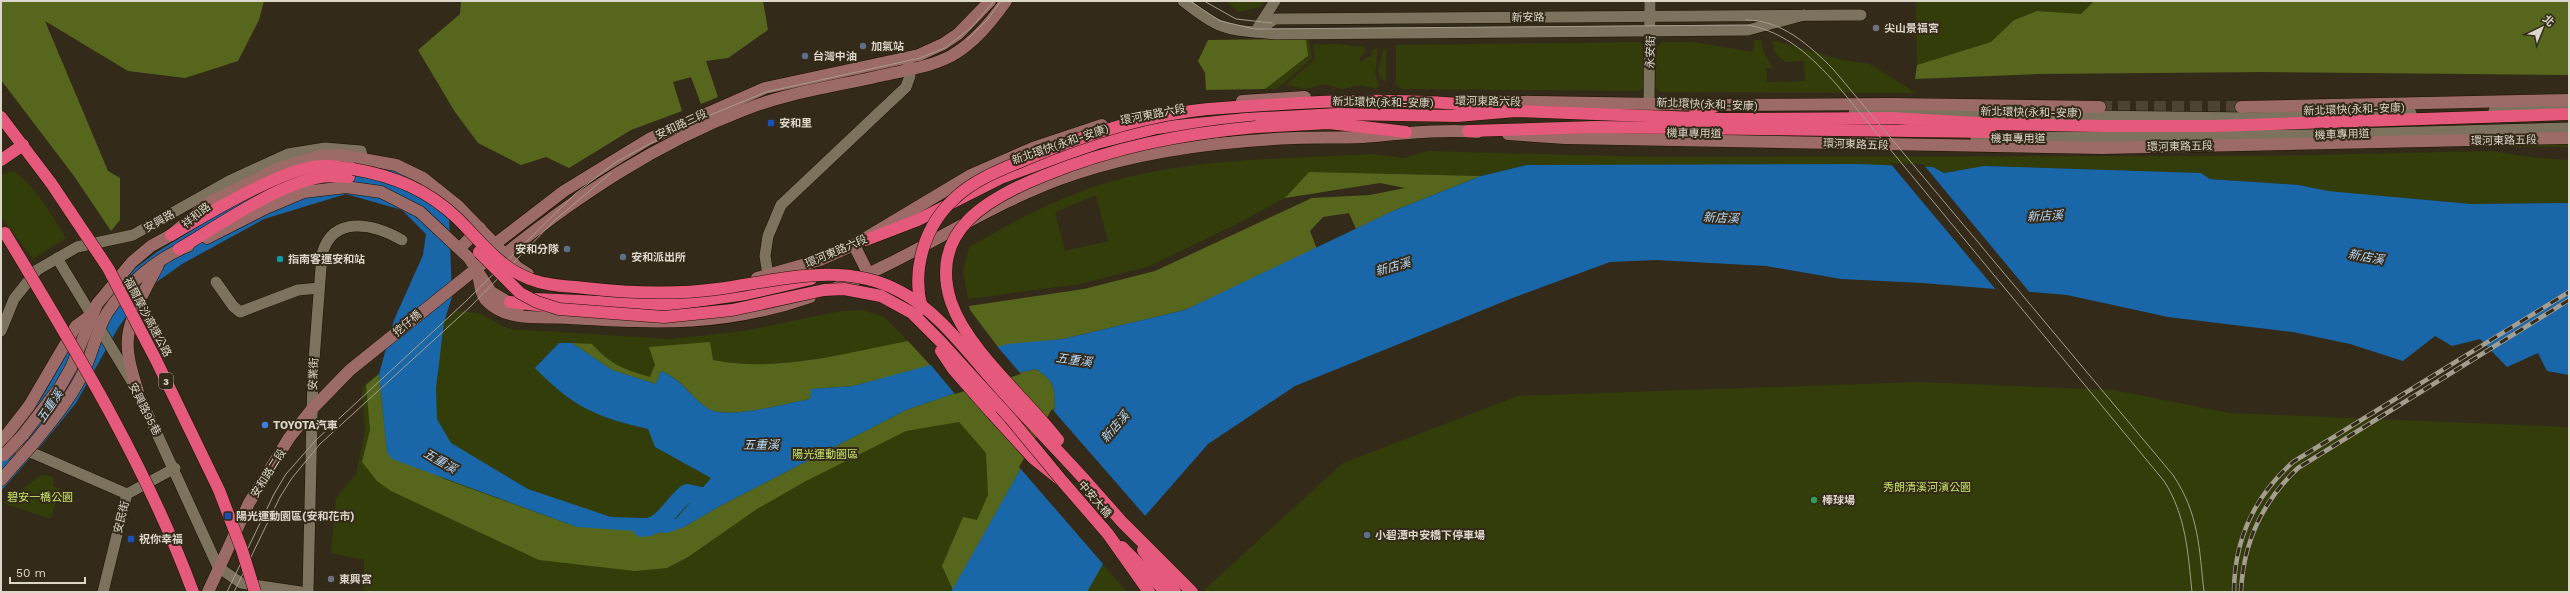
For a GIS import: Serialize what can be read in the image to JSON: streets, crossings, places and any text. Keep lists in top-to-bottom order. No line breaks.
{"streets":{"highway":["新北環快(永和-安康)","福爾摩沙高速公路","3","中安大橋"],"main road":["環河東路六段","安和路三段","環河東路五段","祥和路","挖仔橋","安和路二段"],"street":["新安路","永安街","機車專用道","安興路","安業街","安興路95巷","安民街"]},"crossings":[["新安路","永安街"],["永安街","環河東路六段"],["環河東路六段","新北環快(永和-安康)"],["環河東路六段","安和路三段"],["環河東路六段","祥和路"],["新北環快(永和-安康)","機車專用道"],["新北環快(永和-安康)","環河東路五段"],["安和路三段","祥和路"],["安和路三段","挖仔橋"],["機車專用道","環河東路五段"],["祥和路","安興路"],["祥和路","安興路95巷"],["安興路","安興路95巷"],["挖仔橋","安和路二段"],["安業街","安和路二段"],["安興路95巷","安和路二段"],["安興路95巷","安民街"]],"water":["新店溪","五重溪"],"parks":["陽光運動園區","秀朗清溪河濱公園","碧安一橋公園"],"places":{"other":["尖山景福宮","加氣站","台灣中油","安和分隊","安和派出所","指南客運安和站","TOYOTA汽車","棒球場","小碧潭中安橋下停車場","東興宮"],"transit":["安和里","陽光運動園區(安和花市)","祝你幸福"]},"scale_bar":"50 m","north":"top right"}
